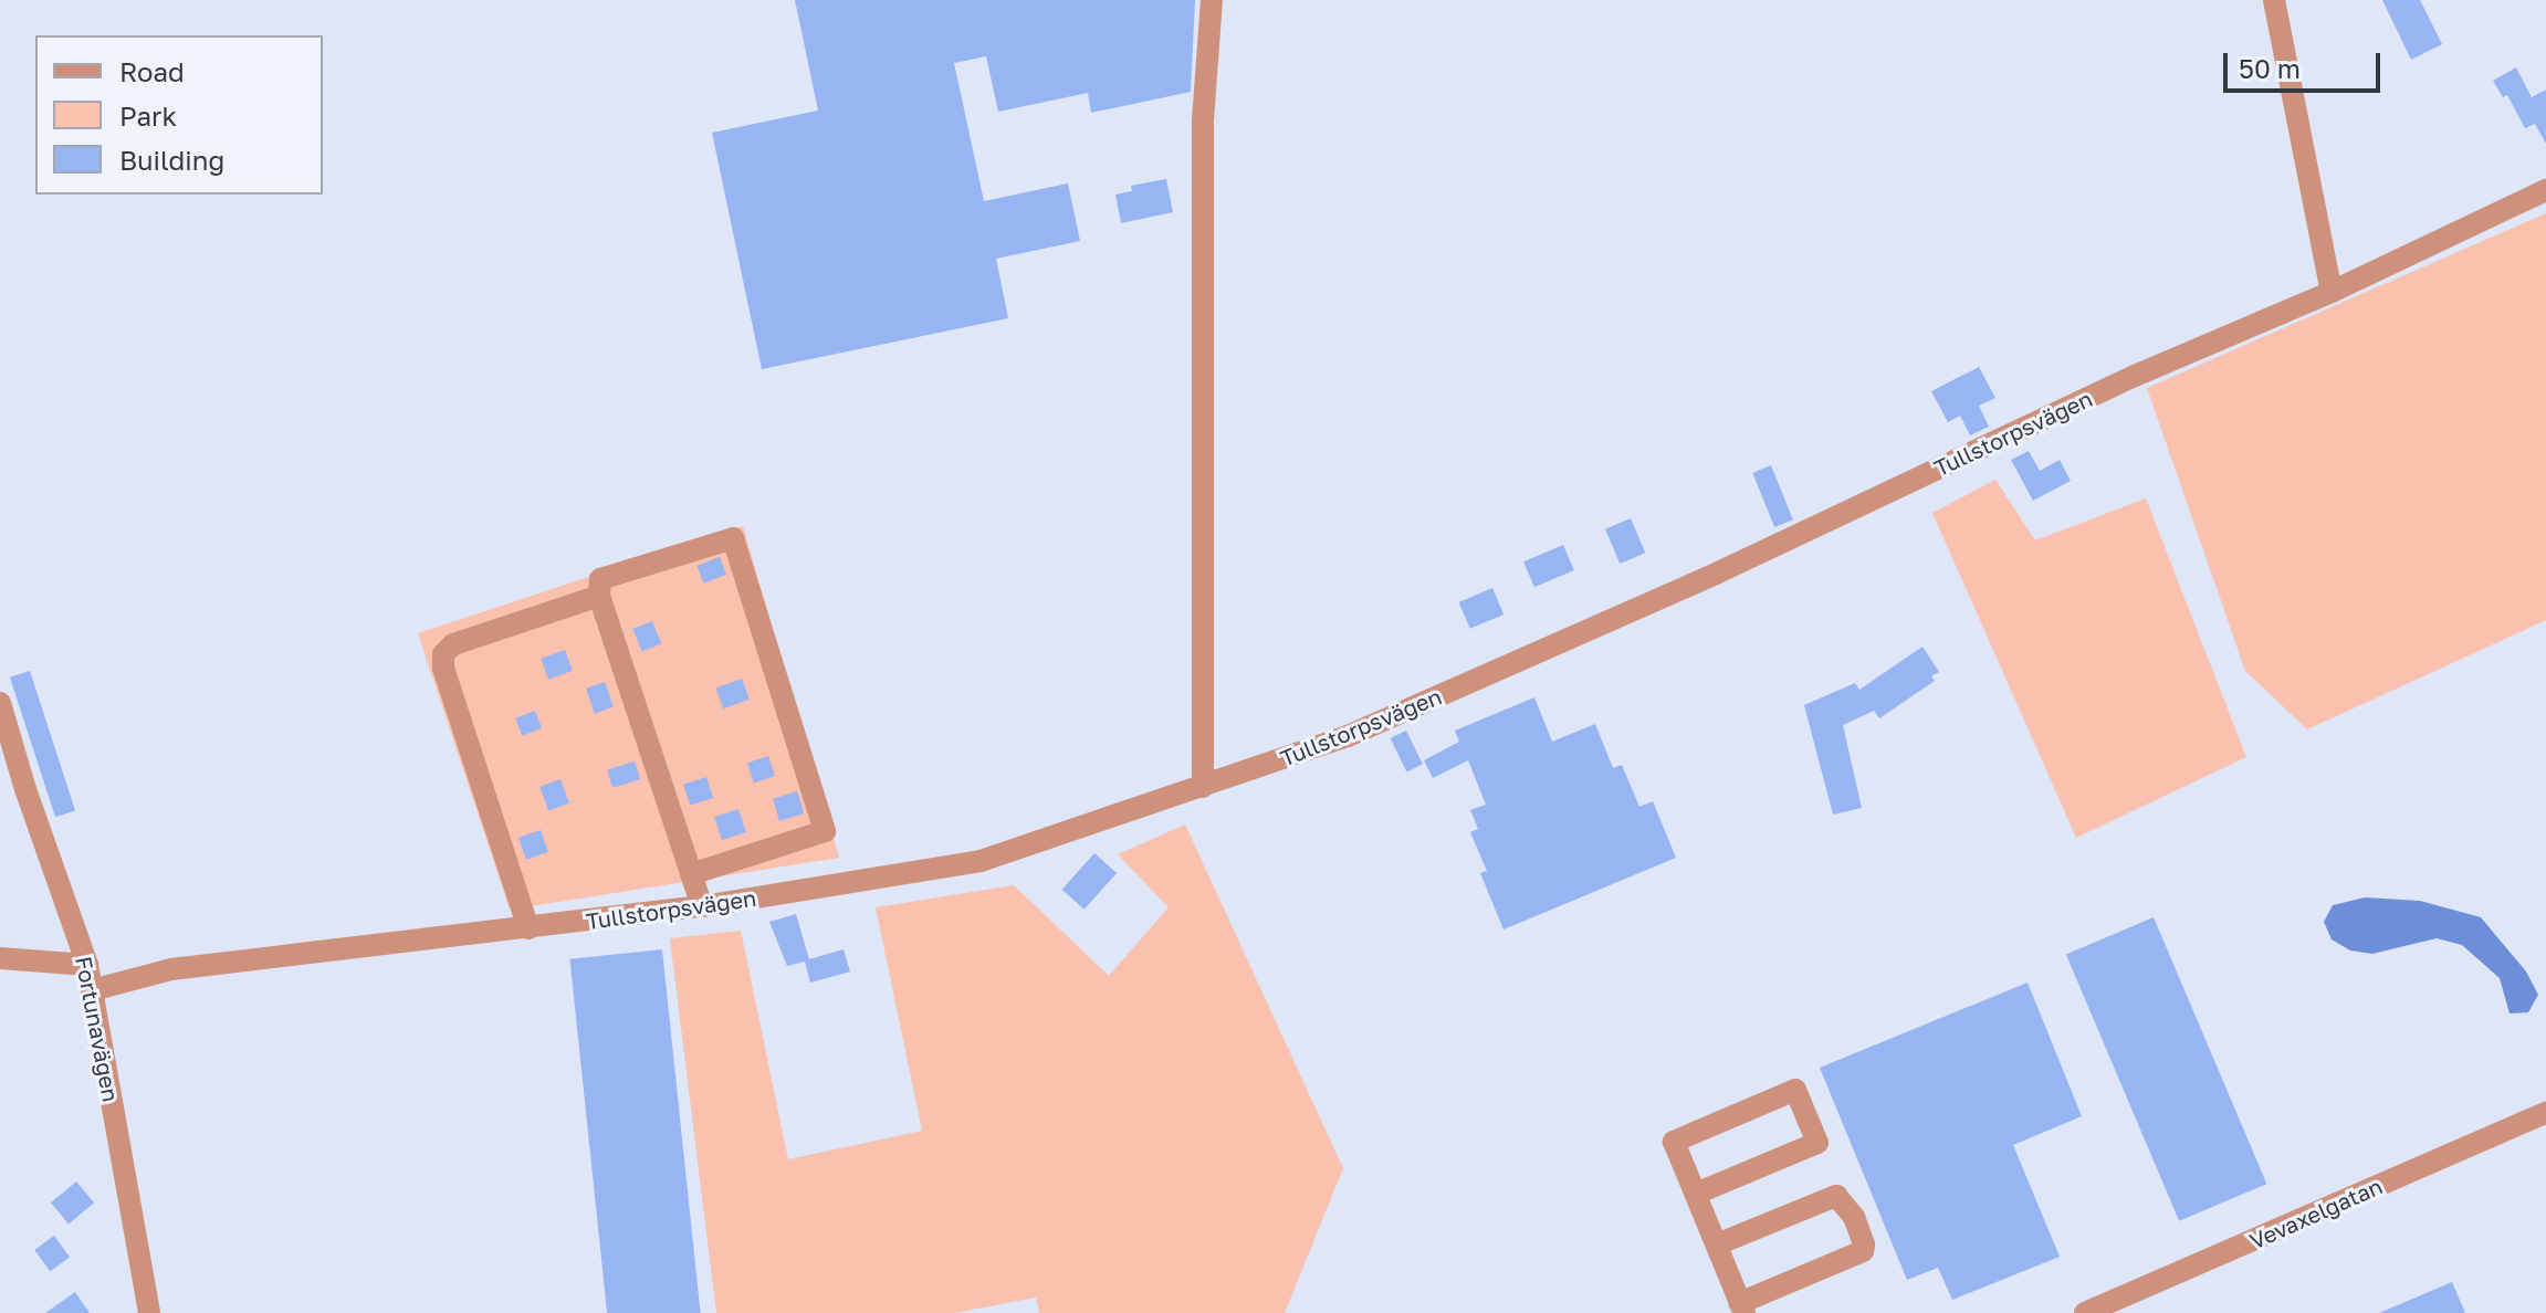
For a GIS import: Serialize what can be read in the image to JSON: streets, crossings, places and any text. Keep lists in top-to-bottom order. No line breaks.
{"streets":{"street":["Tullstorpsvägen","Fortunavägen","Vevaxelgatan"]},"crossings":[["Tullstorpsvägen","Fortunavägen"]],"legend":["Road","Park","Building"],"scale_bar":"50 m"}
